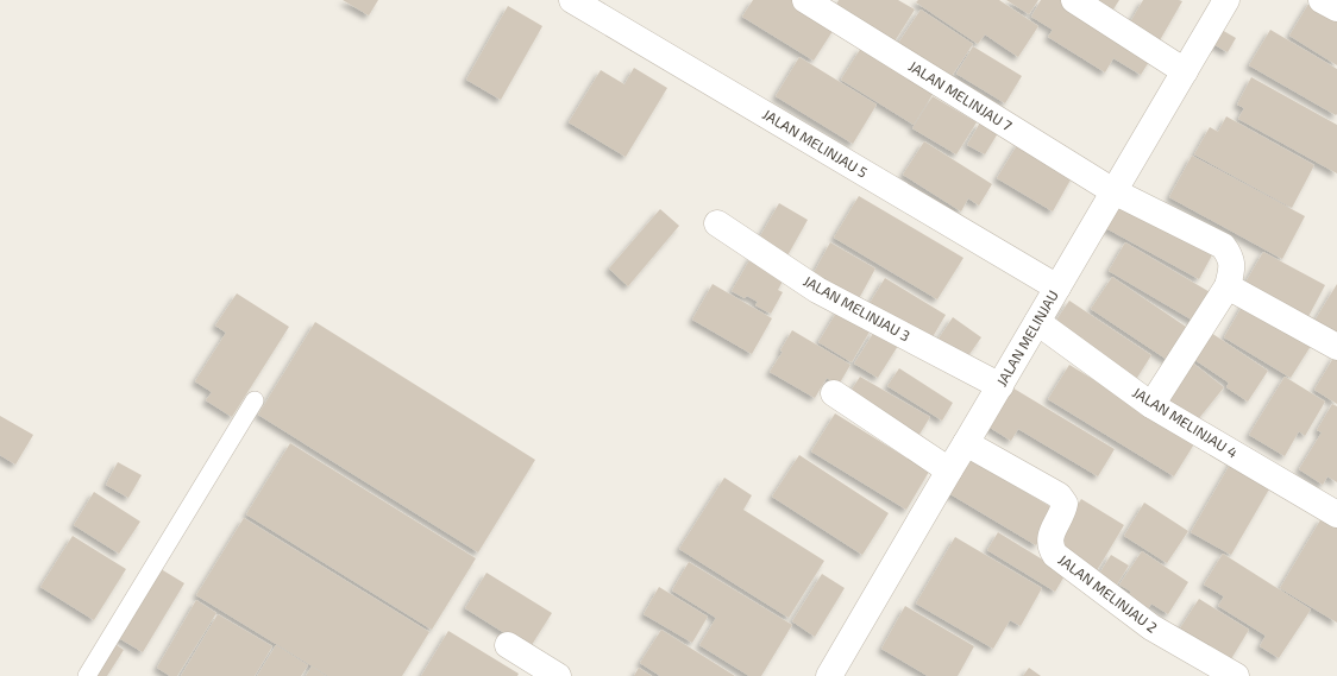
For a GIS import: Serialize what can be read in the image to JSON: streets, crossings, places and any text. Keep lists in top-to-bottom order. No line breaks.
{"streets":{"street":["JALAN MELINJAU 7","JALAN MELINJAU 5","JALAN MELINJAU 3","JALAN MELINJAU","JALAN MELINJAU 4","JALAN MELINJAU 2"]},"crossings":[["JALAN MELINJAU 7","JALAN MELINJAU"],["JALAN MELINJAU 5","JALAN MELINJAU"],["JALAN MELINJAU 3","JALAN MELINJAU"],["JALAN MELINJAU","JALAN MELINJAU 4"],["JALAN MELINJAU","JALAN MELINJAU 2"]]}
